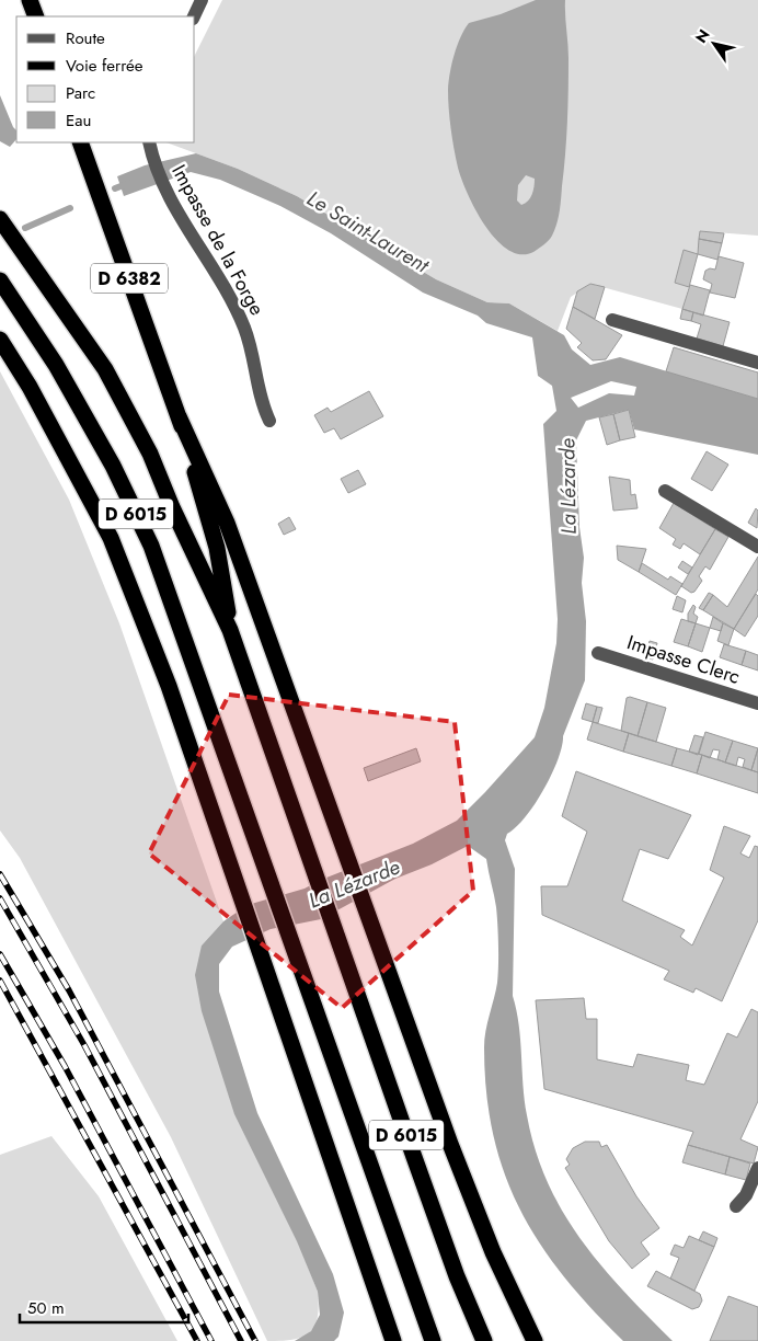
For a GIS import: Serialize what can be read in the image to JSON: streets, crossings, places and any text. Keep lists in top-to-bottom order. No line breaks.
{"streets":{"highway":["D 6382","D 6015"],"street":["Impasse de la Forge","Impasse Clerc"]},"crossings":[["D 6382","D 6015"]],"water":["Le Saint-Laurent","La Lézarde"],"legend":["Route","Voie ferrée","Parc","Eau"],"scale_bar":"50 m","north":"top left"}
